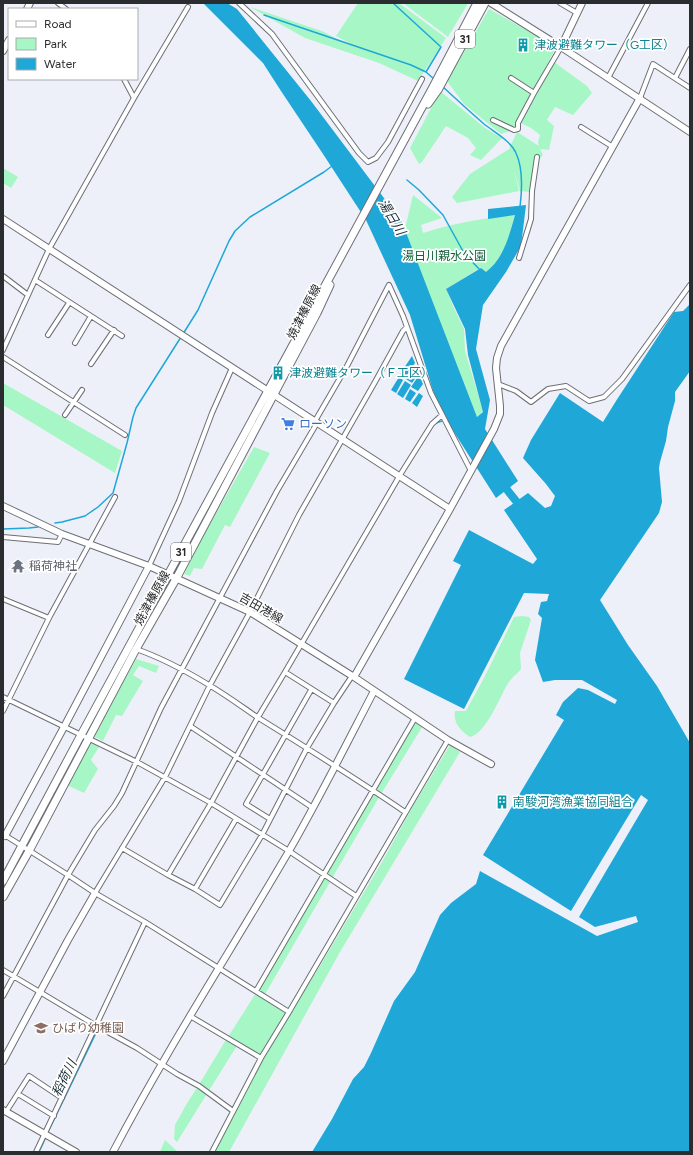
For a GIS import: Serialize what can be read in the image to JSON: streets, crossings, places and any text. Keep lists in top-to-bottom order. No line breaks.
{"streets":{"main road":["31","焼津榛原線"],"street":["吉田港線"]},"crossings":[["焼津榛原線","吉田港線"]],"water":["湯日川","稻荷川"],"parks":["湯日川親水公園"],"places":{"building":["津波避難タワー（G工区）","津波避難タワー（Ｆ工区）","南駿河湾漁業協同組合"],"supermarket":["ローソン"],"temple":["稲荷神社"],"school or university":["ひばり幼稚園"]},"legend":["Road","Park","Water"]}
